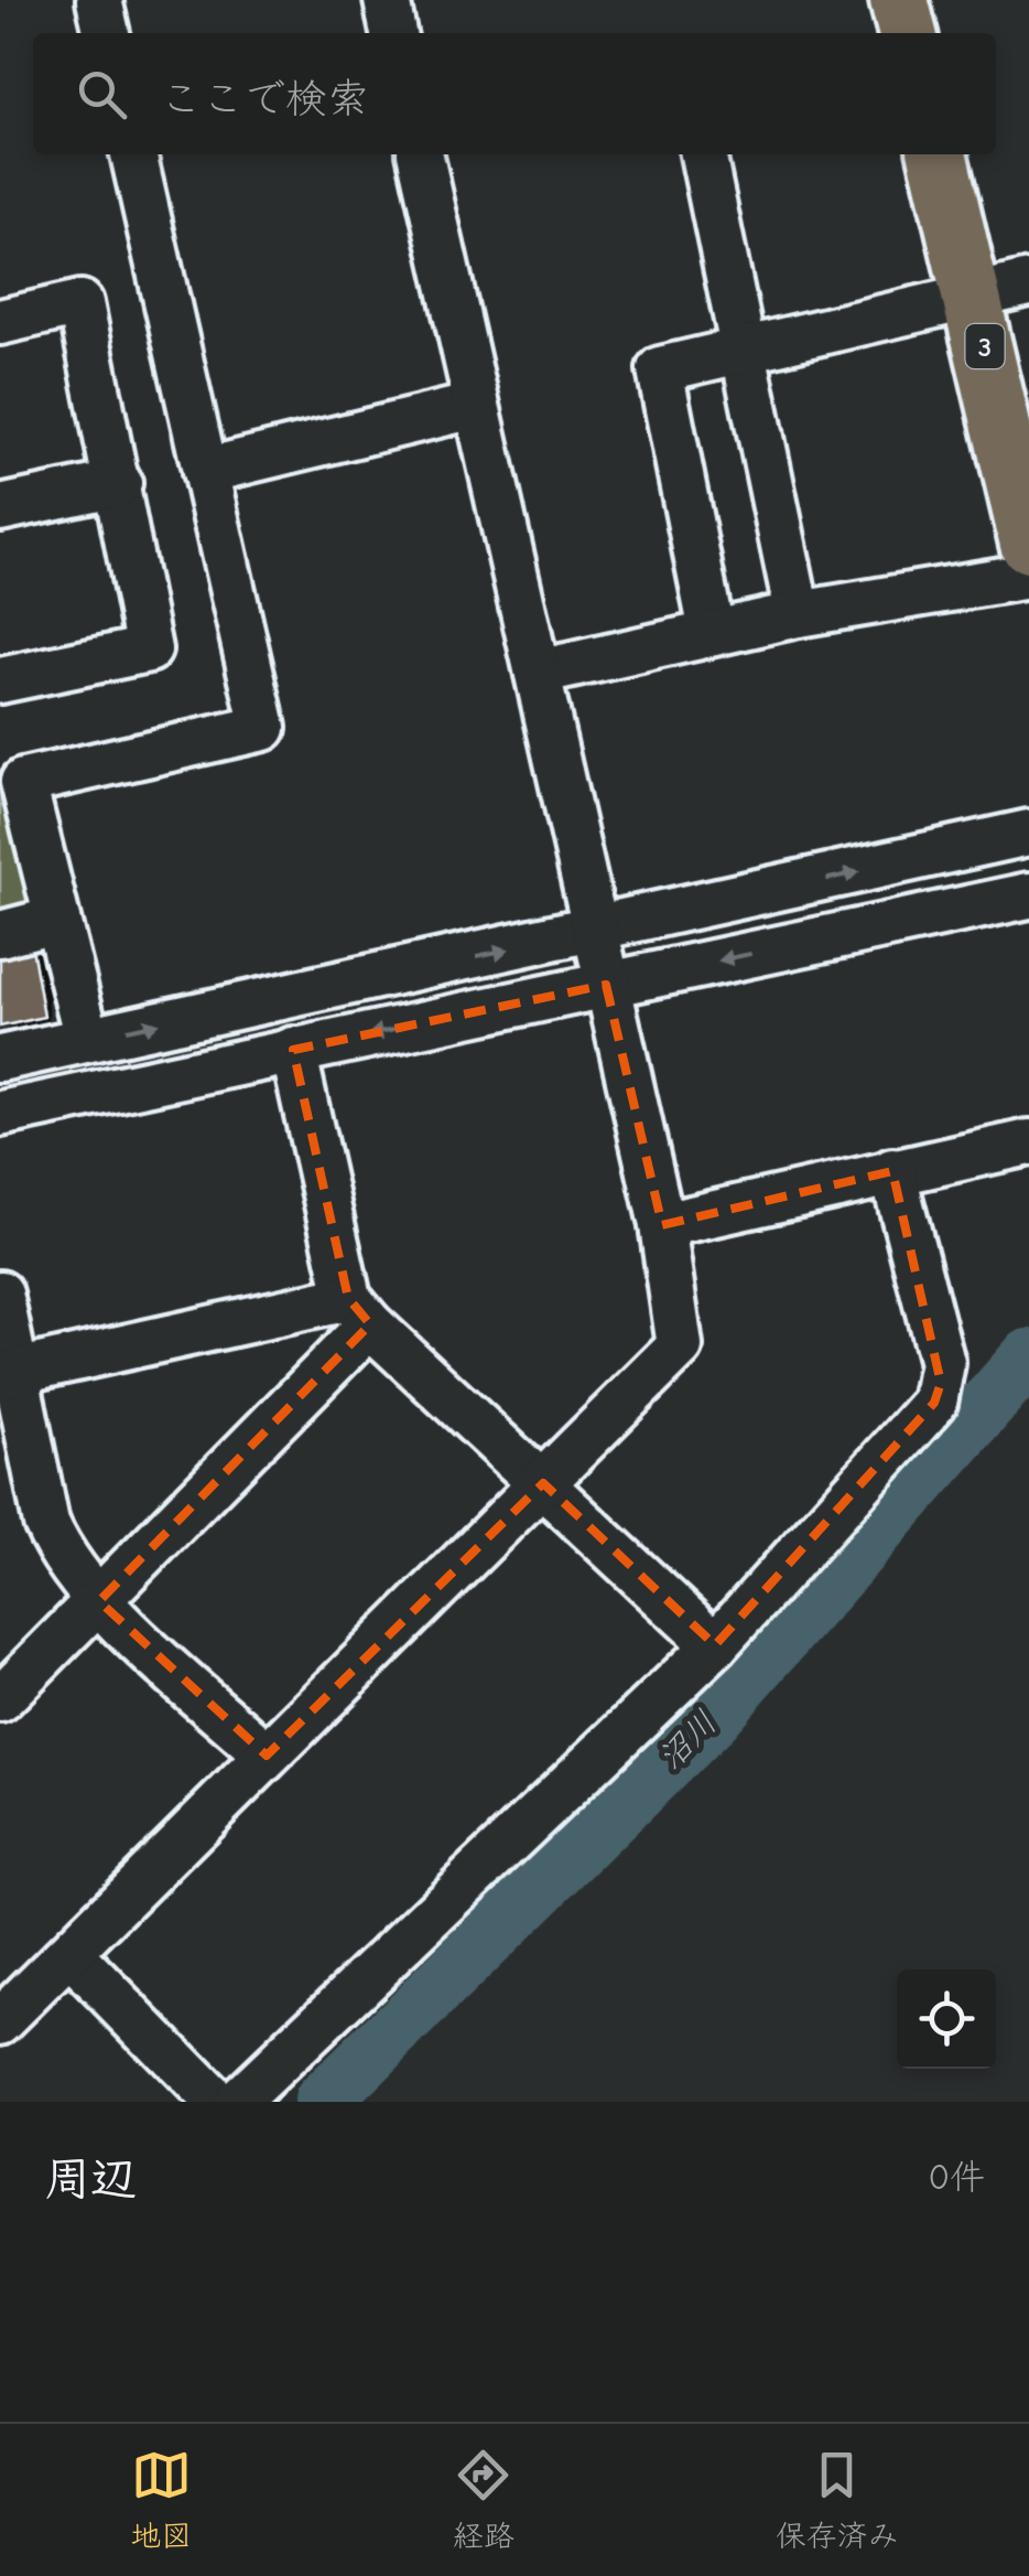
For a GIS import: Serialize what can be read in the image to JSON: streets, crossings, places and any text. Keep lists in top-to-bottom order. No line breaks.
{"streets":{"main road":["3"]},"water":["沼川"],"page":{"search":"ここで検索","heading":["周辺","0件"],"nav":["地図","経路","保存済み"]}}
